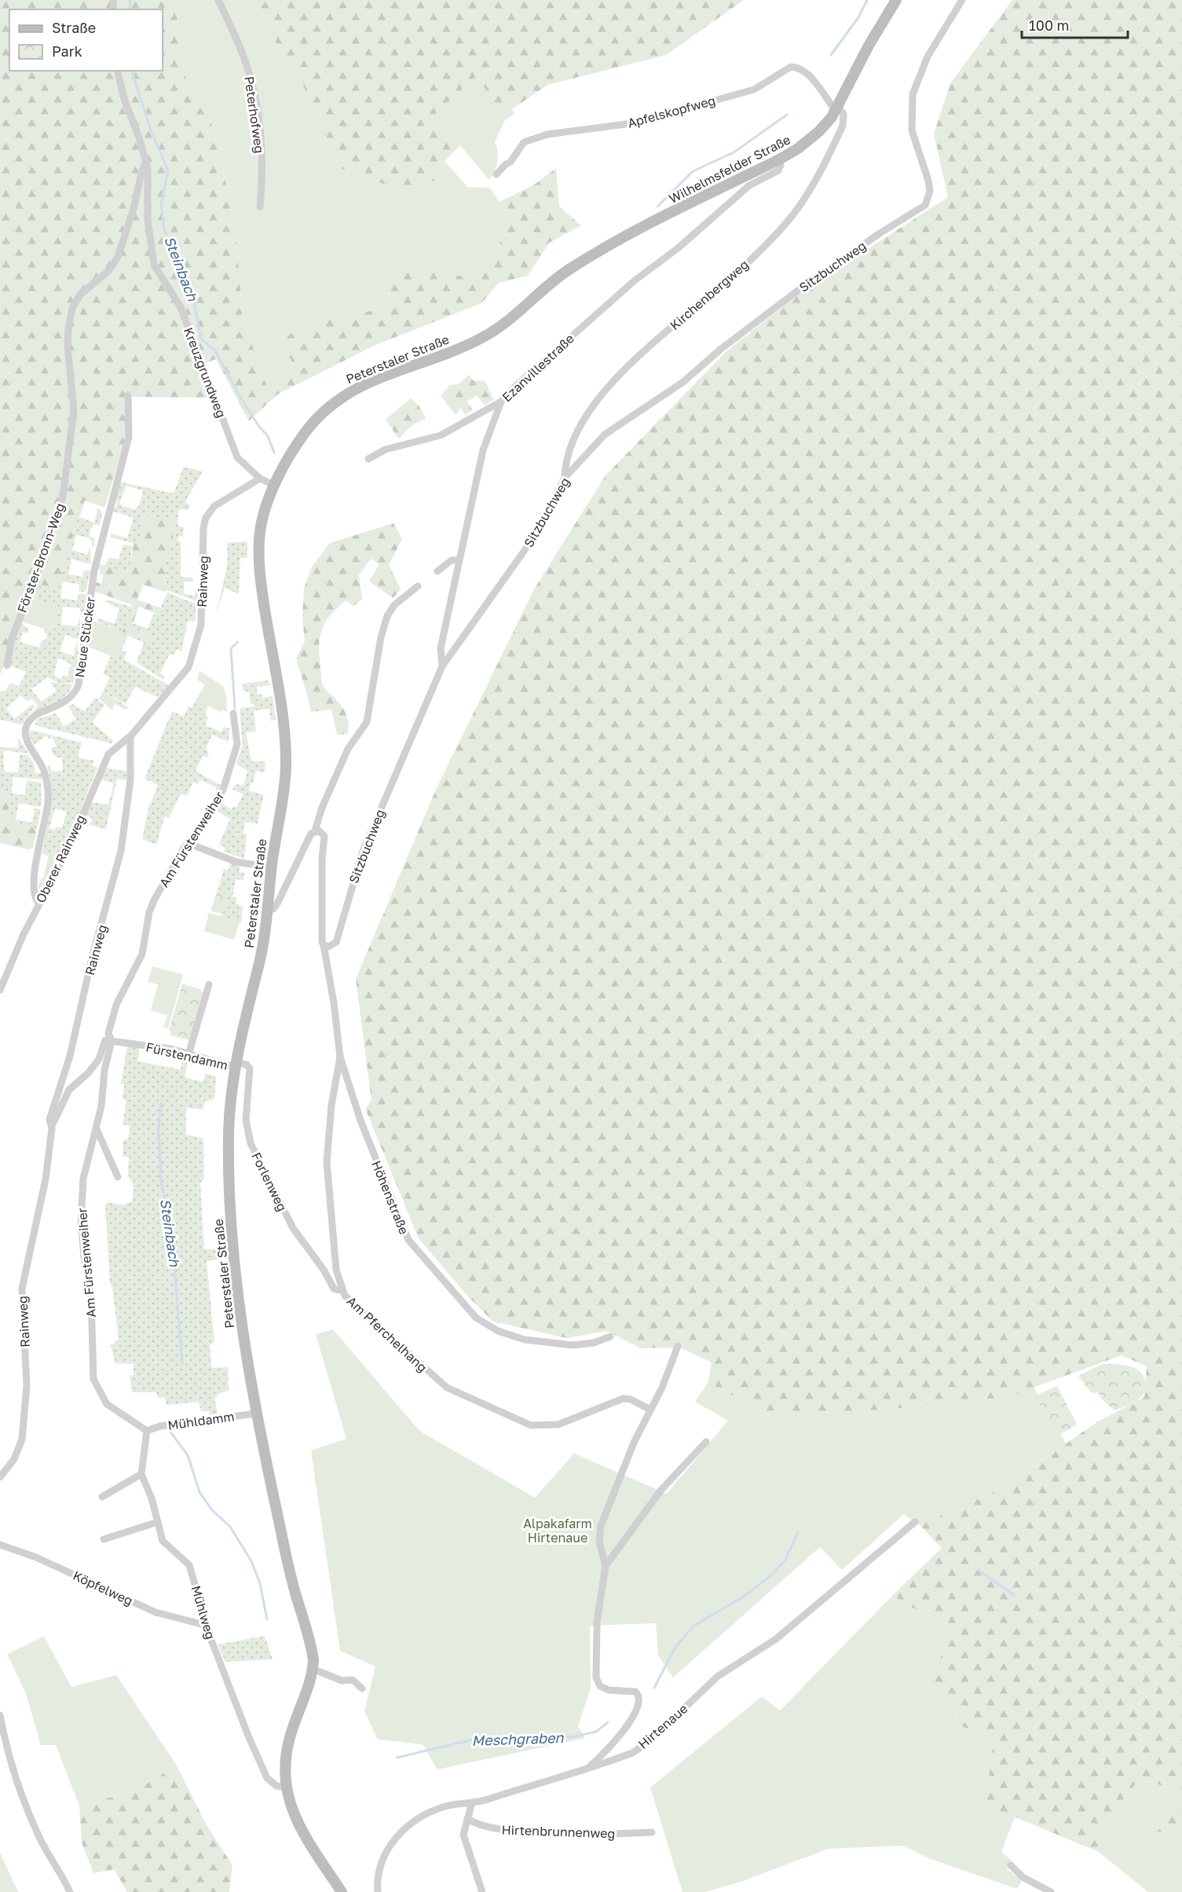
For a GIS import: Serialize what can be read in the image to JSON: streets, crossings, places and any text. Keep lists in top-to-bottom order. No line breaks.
{"streets":{"main road":["Wilhelmsfelder Straße","Peterstaler Straße"],"street":["Apfelskopfweg","Peterhofweg","Sitzbuchweg","Kirchenbergweg","Ezanvillestraße","Kreuzgrundweg","Förster-Bronn-Weg","Rainweg","Neue Stücker","Am Fürstenweiher","Oberer Rainweg","Fürstendamm","Forlenweg","Höhenstraße","Am Pferchelhang","Mühldamm","Köpfelweg","Mühlweg","Hirtenaue","Hirtenbrunnenweg"]},"crossings":[["Apfelskopfweg","Wilhelmsfelder Straße"],["Apfelskopfweg","Kirchenbergweg"],["Wilhelmsfelder Straße","Kirchenbergweg"],["Wilhelmsfelder Straße","Peterstaler Straße"],["Wilhelmsfelder Straße","Ezanvillestraße"],["Sitzbuchweg","Kirchenbergweg"],["Sitzbuchweg","Ezanvillestraße"],["Sitzbuchweg","Höhenstraße"],["Peterstaler Straße","Fürstendamm"],["Peterstaler Straße","Forlenweg"],["Peterstaler Straße","Mühldamm"],["Peterstaler Straße","Mühlweg"],["Kreuzgrundweg","Förster-Bronn-Weg"],["Kreuzgrundweg","Rainweg"],["Rainweg","Oberer Rainweg"],["Neue Stücker","Oberer Rainweg"],["Am Fürstenweiher","Fürstendamm"],["Am Fürstenweiher","Mühldamm"],["Fürstendamm","Forlenweg"],["Forlenweg","Am Pferchelhang"],["Höhenstraße","Am Pferchelhang"],["Köpfelweg","Mühlweg"]],"water":["Steinbach","Meschgraben"],"parks":["Alpakafarm Hirtenaue"],"legend":["Straße","Park"],"scale_bar":"100 m"}
